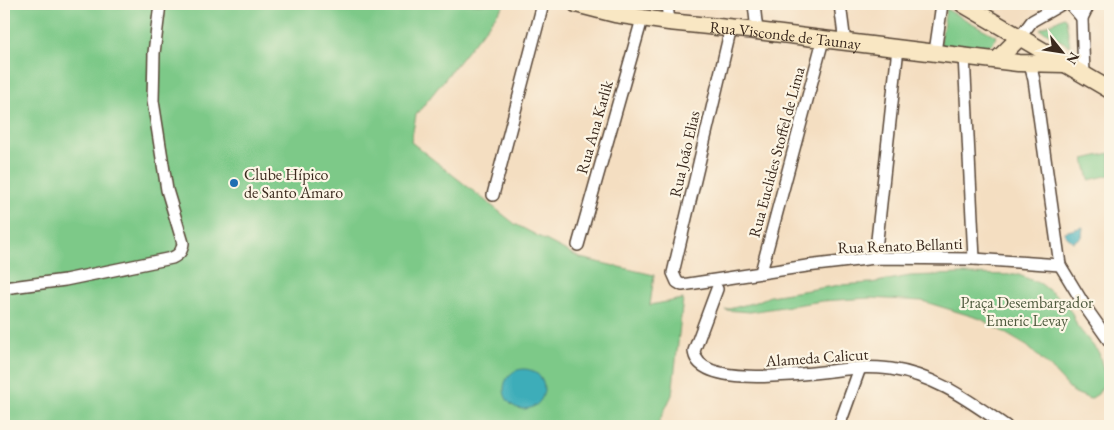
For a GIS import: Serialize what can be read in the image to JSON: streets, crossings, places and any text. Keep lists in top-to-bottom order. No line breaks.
{"streets":{"street":["Rua Visconde de Taunay","Rua Ana Karlik","Rua Euclides Stoffel de Lima","Rua João Elias","Rua Renato Bellanti","Alameda Calicut"]},"crossings":[["Rua Visconde de Taunay","Rua Ana Karlik"],["Rua Visconde de Taunay","Rua Euclides Stoffel de Lima"],["Rua Visconde de Taunay","Rua João Elias"],["Rua Euclides Stoffel de Lima","Rua Renato Bellanti"],["Rua João Elias","Rua Renato Bellanti"]],"parks":["Praça Desembargador Emeric Levay"],"places":["Clube Hípico de Santo Amaro"],"north":"bottom right"}
